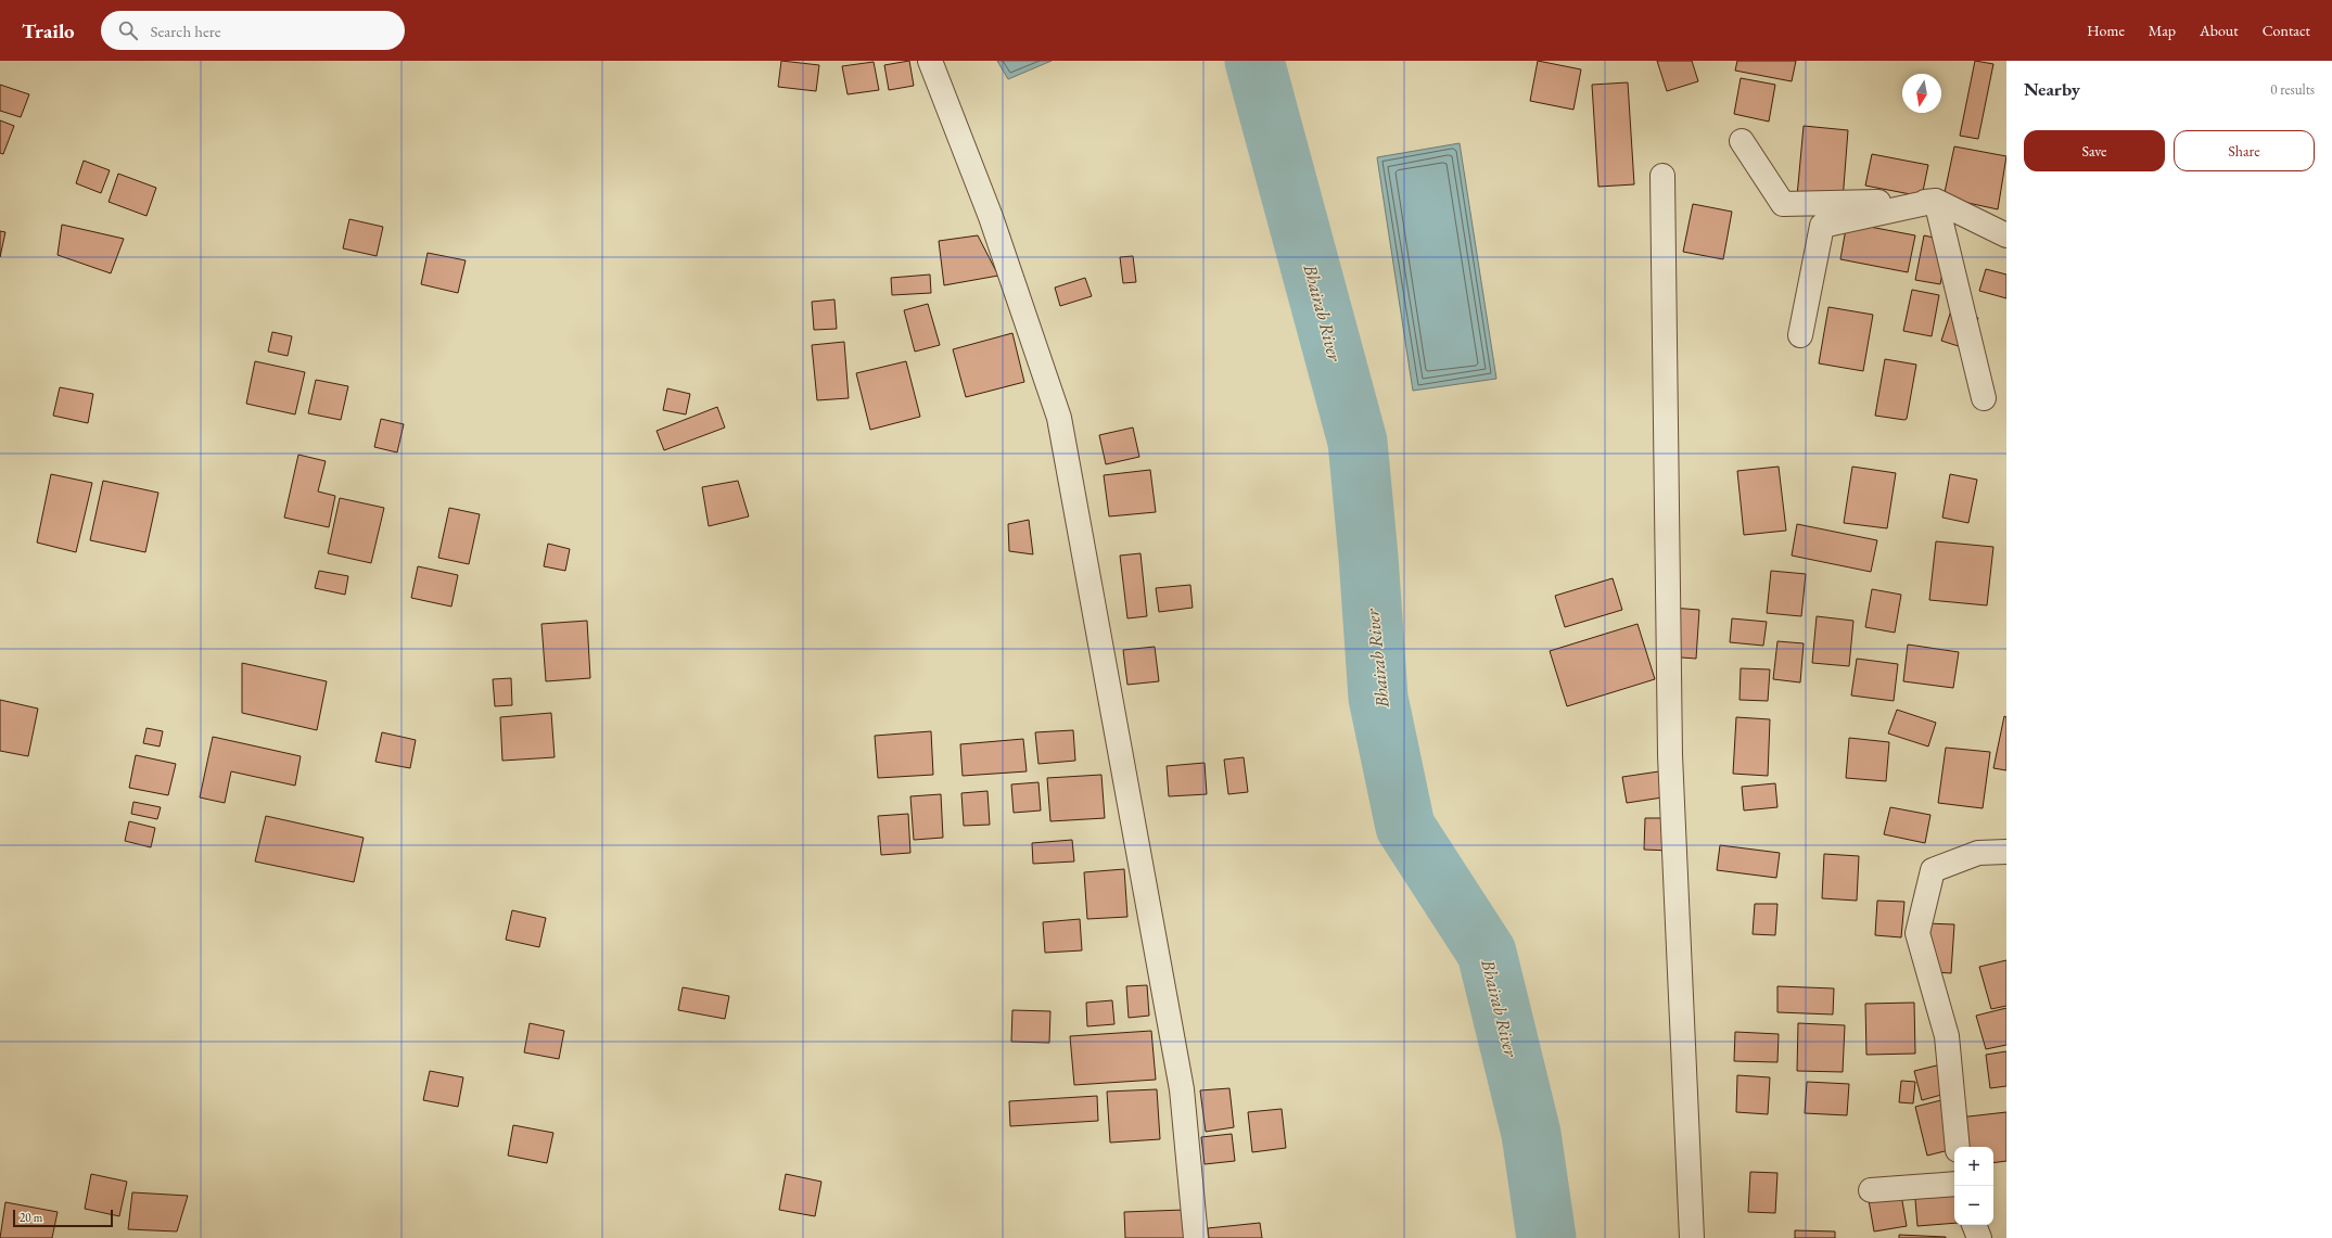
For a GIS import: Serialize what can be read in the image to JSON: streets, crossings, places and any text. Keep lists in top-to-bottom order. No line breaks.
{"water":["Bhairab River"],"scale_bar":"20 m","north":"bottom","page":{"header":"Trailo","search":"Search here","nav":["Home","Map","About","Contact"],"heading":["Nearby","0 results"],"buttons":["Save","Share"],"map_buttons":["+","−"],"scale":"20 m"}}
